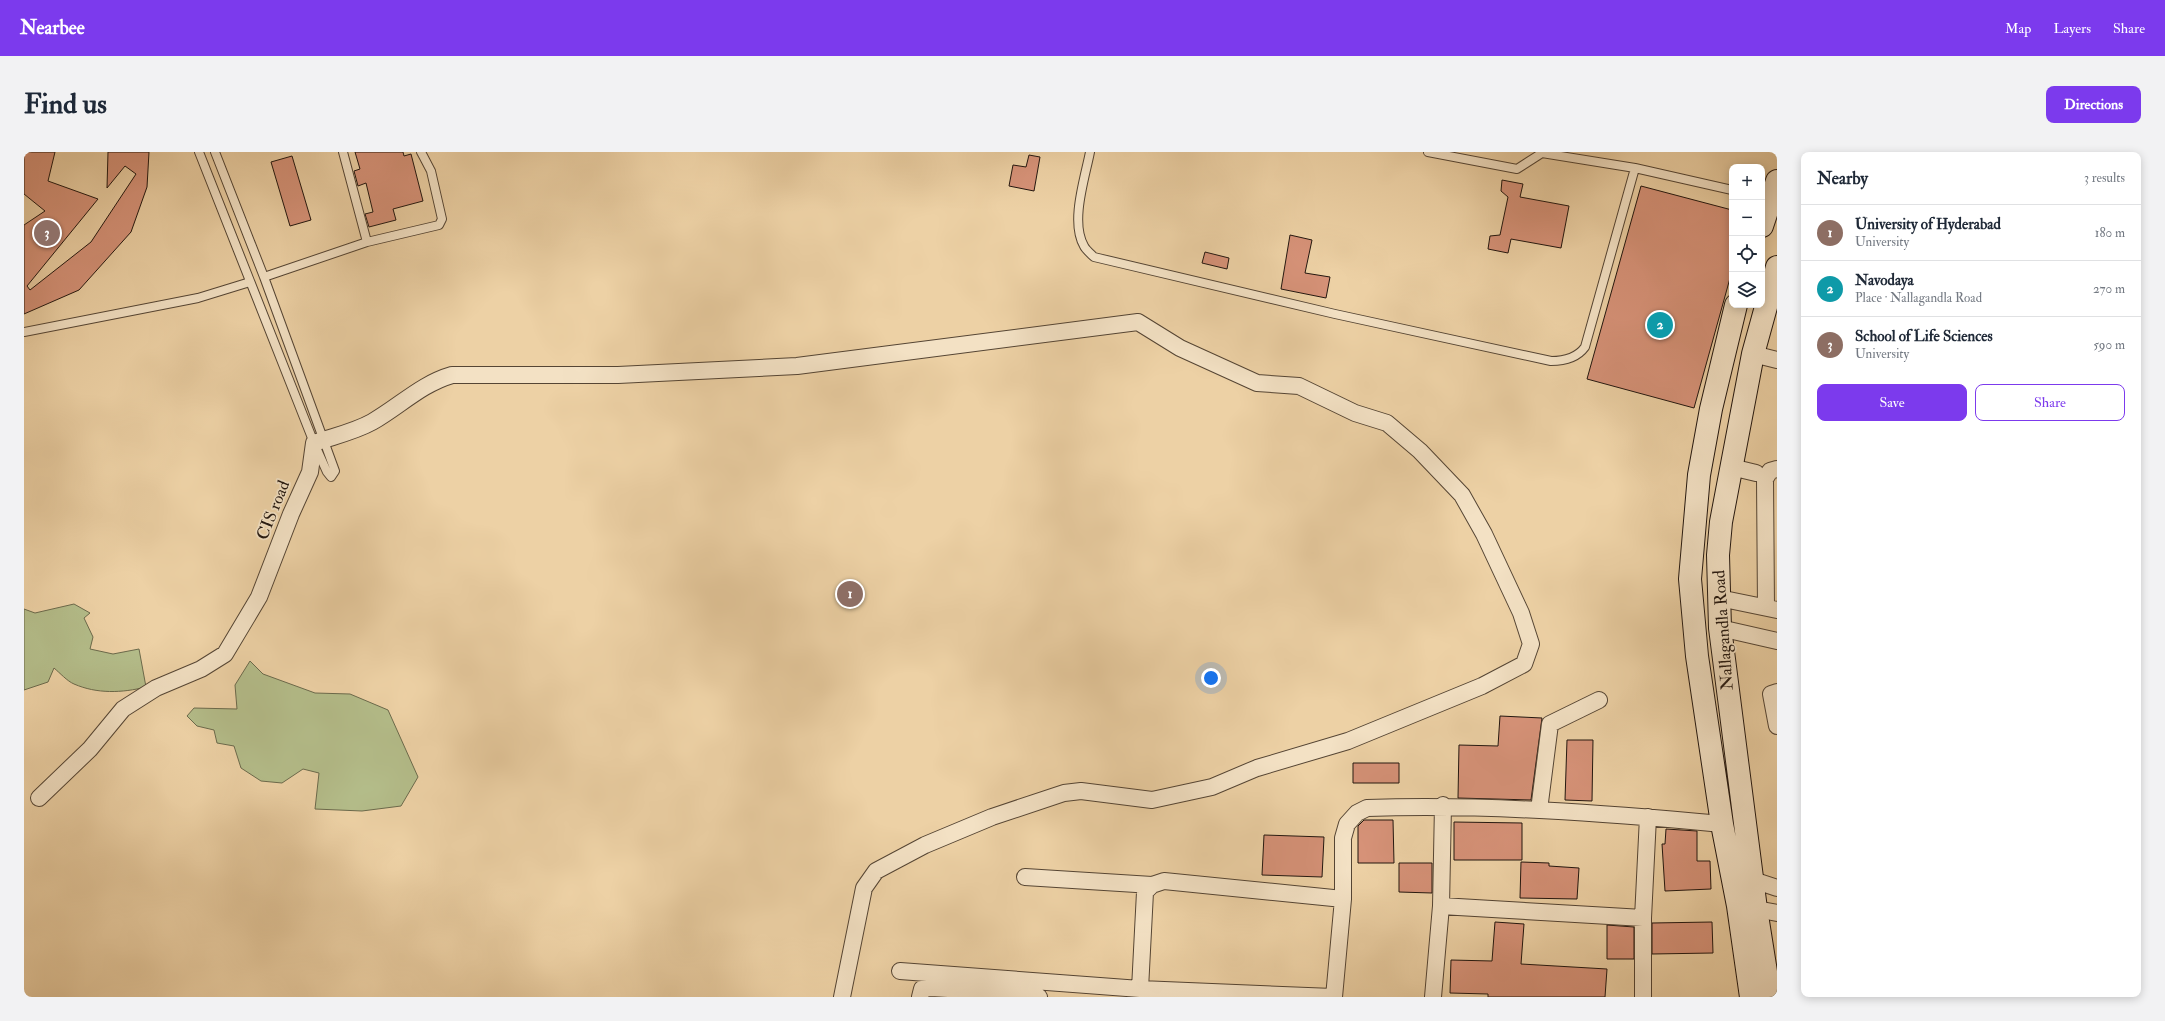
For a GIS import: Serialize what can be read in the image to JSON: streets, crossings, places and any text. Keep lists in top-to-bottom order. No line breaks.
{"streets":{"main road":["Nallagandla Road"],"street":["CIS road"]},"page":{"header":"Nearbee","nav":["Map","Layers","Share"],"buttons":["Directions",["Save","Share"]],"title":"Find us","heading":["Nearby","3 results"],"map_buttons":["+","−"],"list":[{"mark":"1","name":"University of Hyderabad","note":"University","value":"180 m"},{"mark":"2","name":"Navodaya","note":"Place · Nallagandla Road","value":"270 m"},{"mark":"3","name":"School of Life Sciences","note":"University","value":"590 m"}],"pins":["3","2","1"]}}
